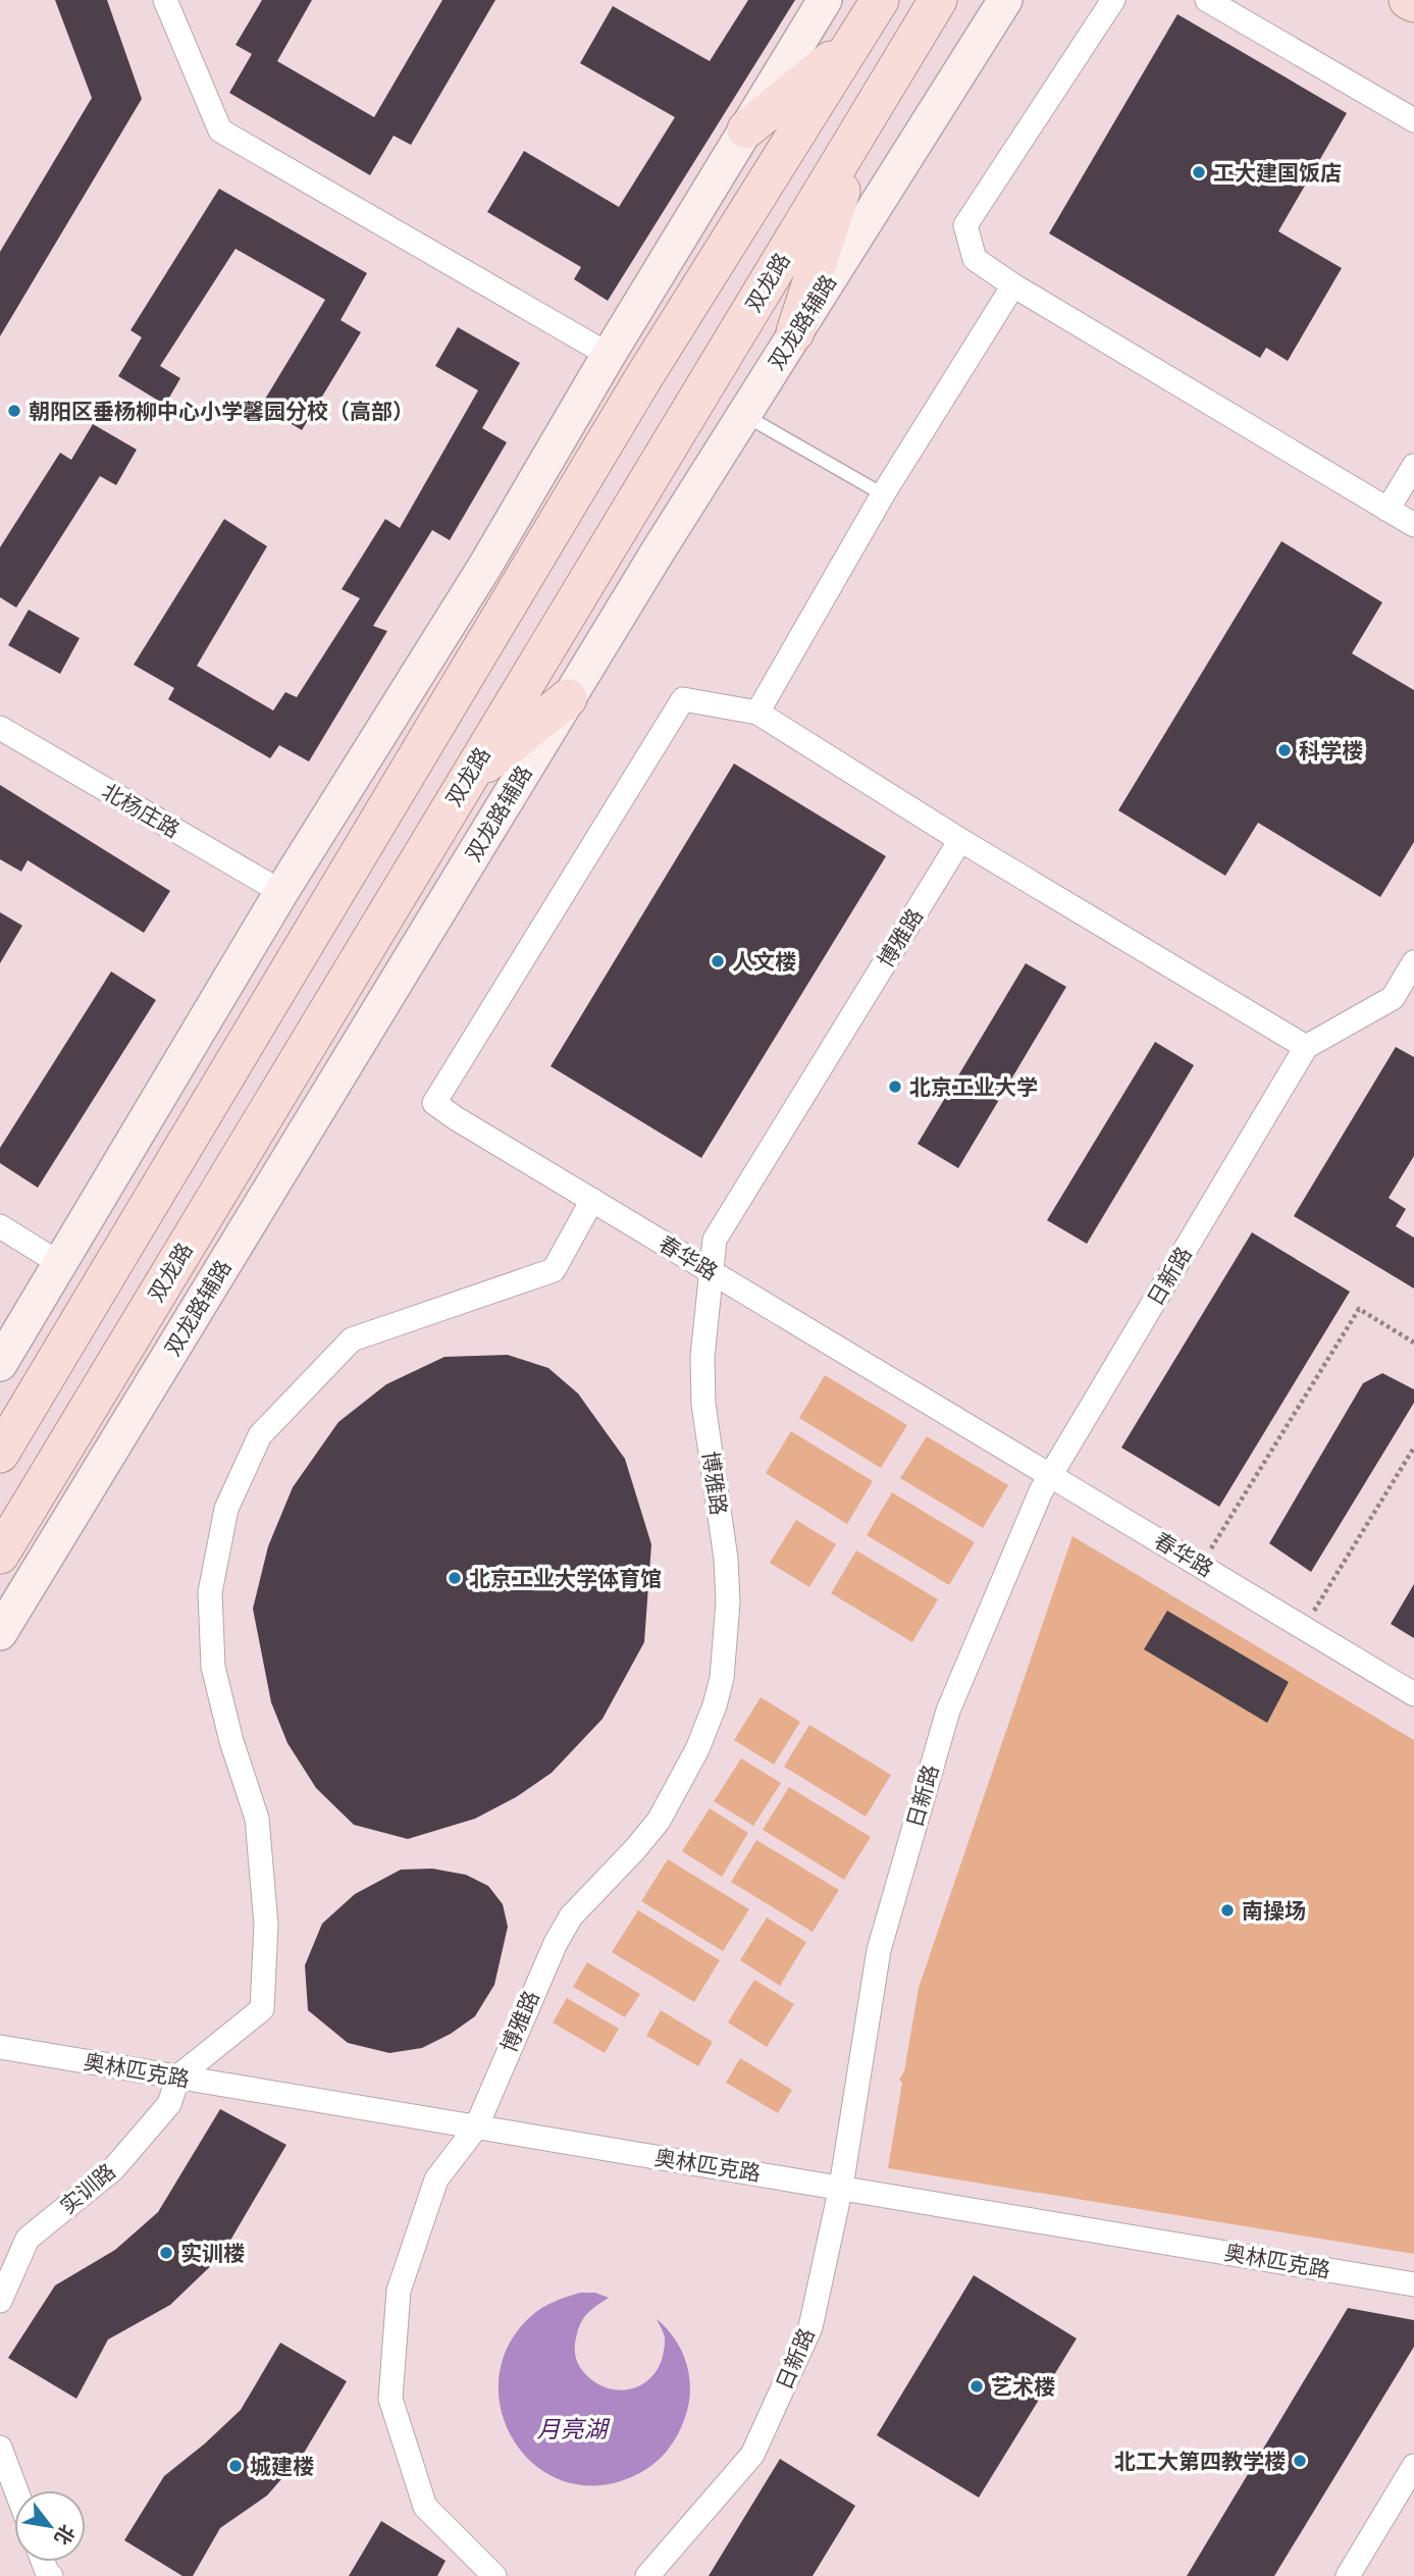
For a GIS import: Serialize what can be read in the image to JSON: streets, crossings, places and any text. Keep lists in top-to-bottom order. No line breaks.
{"streets":{"main road":["双龙路","双龙路辅路"],"street":["北杨庄路","博雅路","春华路","日新路","奥林匹克路","实训路"]},"crossings":[["博雅路","春华路"],["博雅路","奥林匹克路"],["春华路","日新路"],["日新路","奥林匹克路"],["奥林匹克路","实训路"]],"water":["月亮湖"],"places":["工大建国饭店","朝阳区垂杨柳中心小学馨园分校（高部）","科学楼","人文楼","北京工业大学","北京工业大学体育馆","南操场","实训楼","艺术楼","北工大第四教学楼","城建楼"],"north":"bottom right"}
